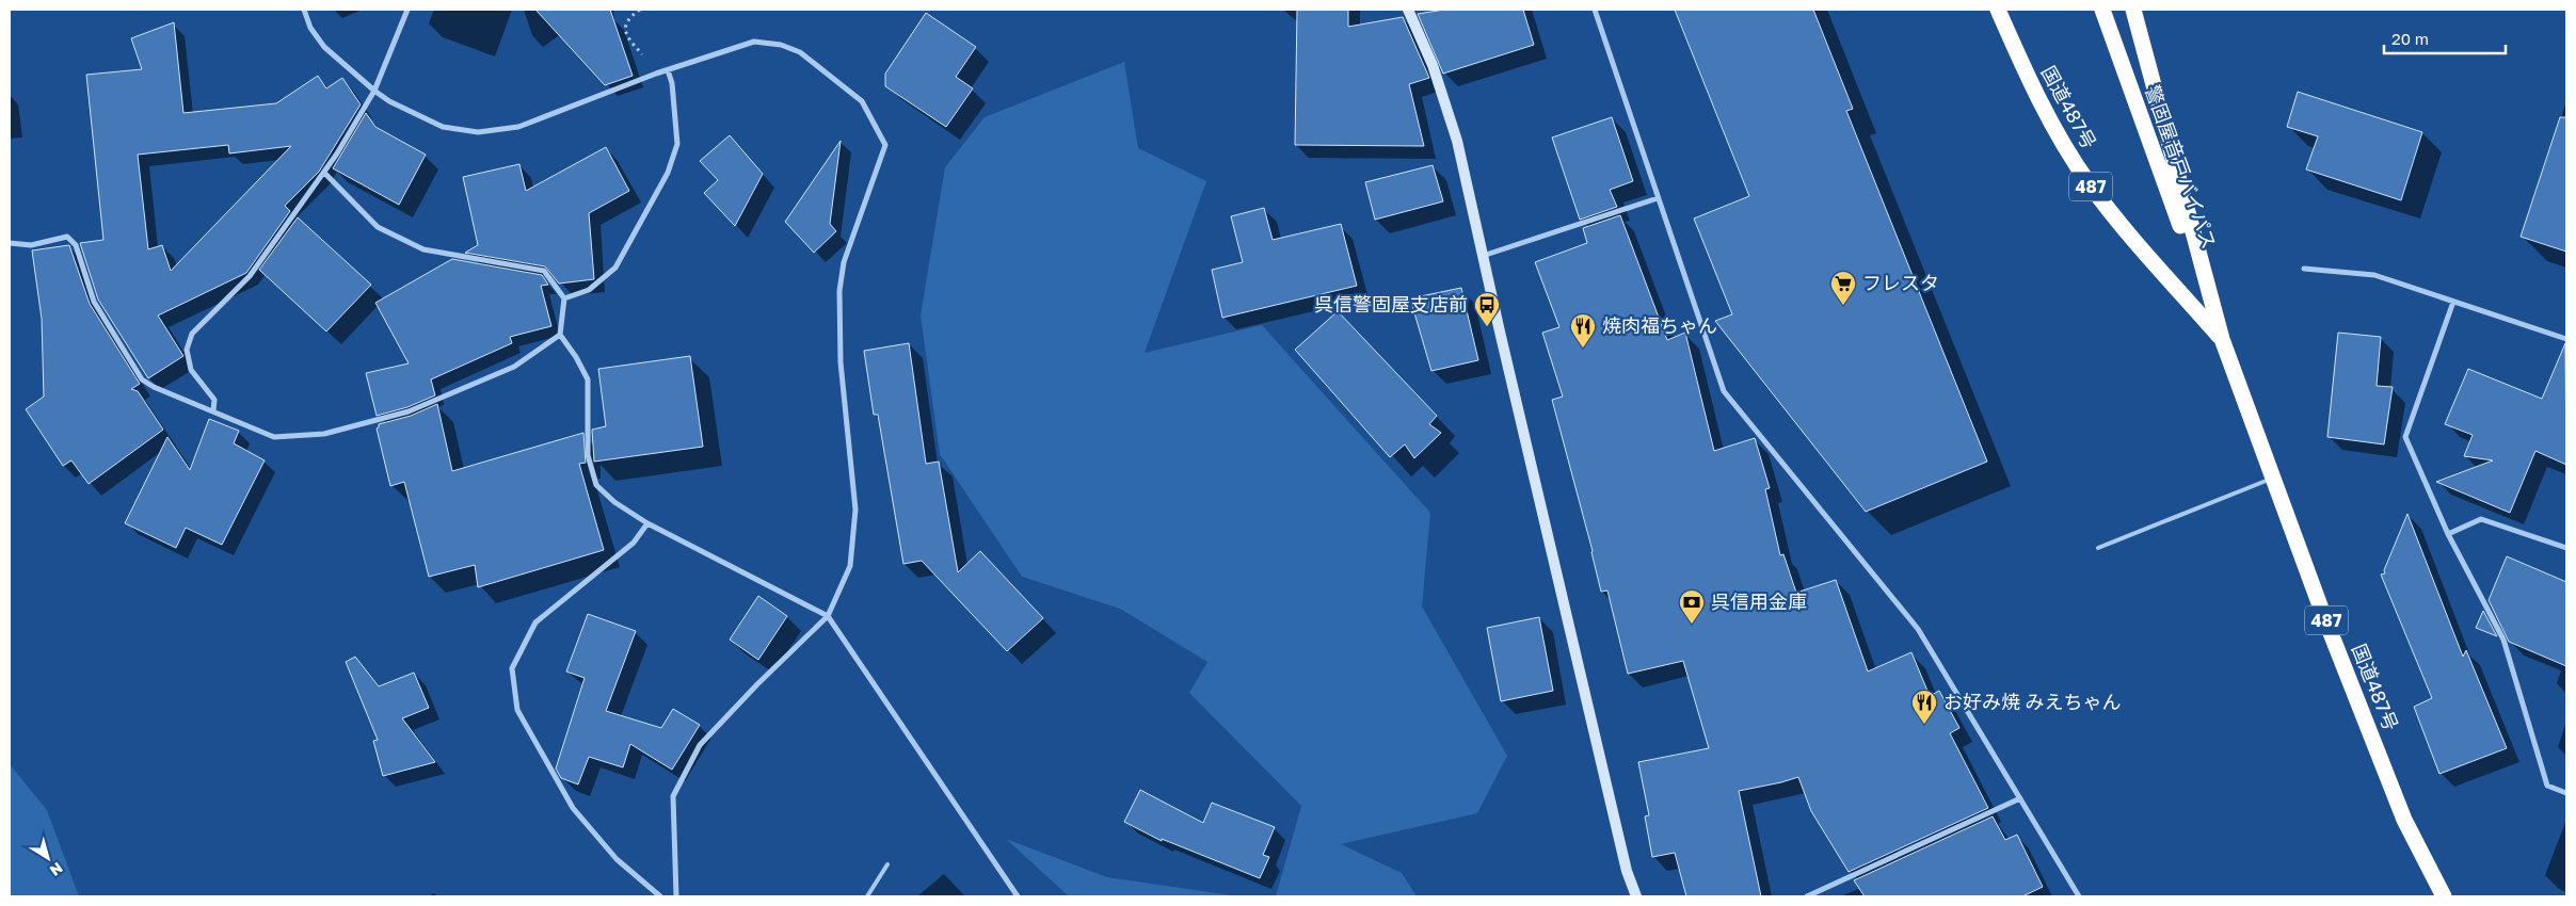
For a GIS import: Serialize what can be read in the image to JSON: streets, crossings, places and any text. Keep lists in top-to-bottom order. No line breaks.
{"streets":{"highway":["国道487号","警固屋音戸バイパス","487"]},"crossings":[["国道487号","警固屋音戸バイパス"]],"places":{"supermarket":["フレスタ"],"bus stop":["呉信警固屋支店前"],"restaurant":["焼肉福ちゃん","お好み焼 みえちゃん"],"bank":["呉信用金庫"]},"scale_bar":"20 m","north":"bottom right"}
